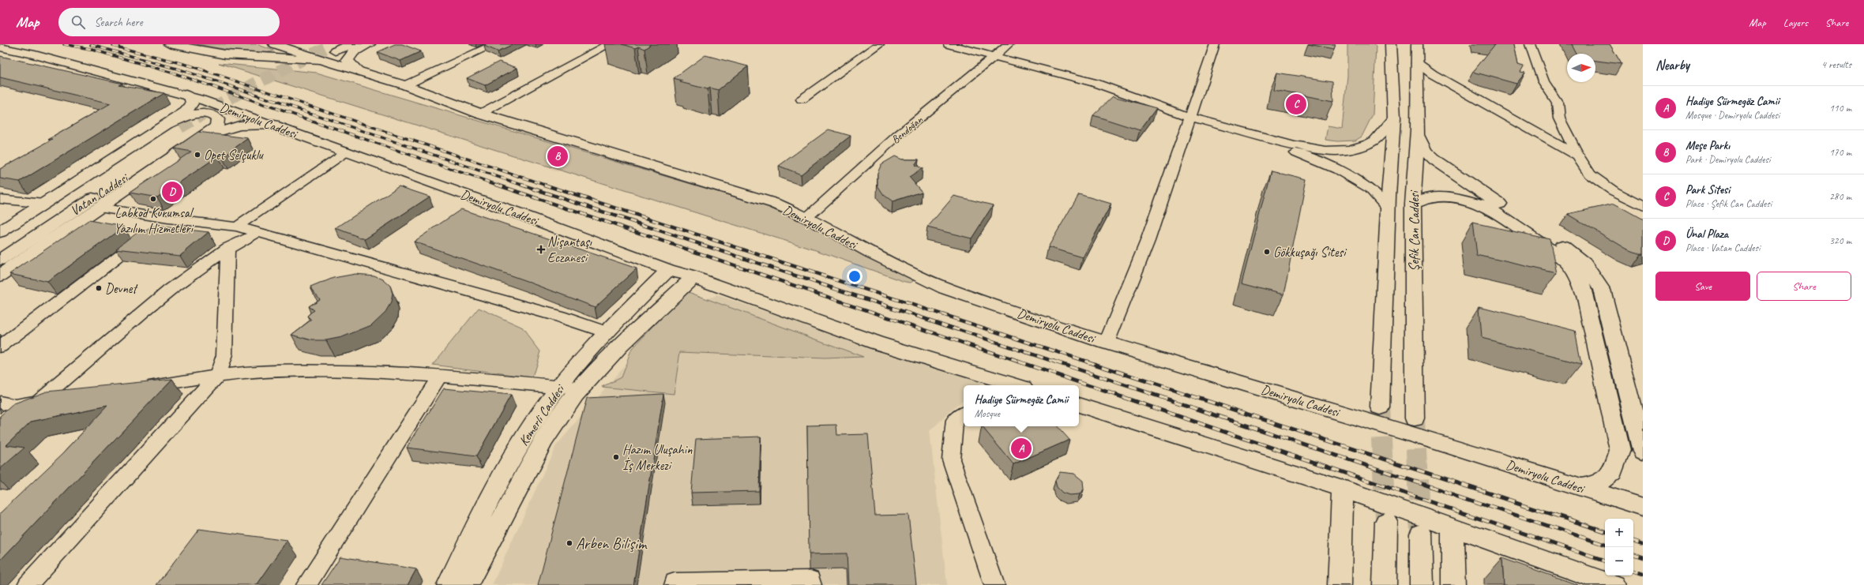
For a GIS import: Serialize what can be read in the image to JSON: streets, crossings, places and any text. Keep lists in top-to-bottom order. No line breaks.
{"streets":{"main road":["Demiryolu Caddesi","Vatan Caddesi","Şefik Can Caddesi","Kemerli Caddesi"],"street":["Bendoğan"]},"crossings":[["Demiryolu Caddesi","Bendoğan"],["Demiryolu Caddesi","Kemerli Caddesi"]],"places":{"other":["Opet Selçuklu","Labkod Kurumsal Yazılım Hizmetleri","Gökkuşağı Sitesi","Devnet","Hazım Uluşahin İş Merkezi","Arben Bilişim"],"health":["Nişantaşı Eczanesi"]},"north":"right","page":{"header":"Map","search":"Search here","nav":["Map","Layers","Share"],"heading":["Nearby","4 results"],"list":[{"mark":"A","name":"Hadiye Sürmegöz Camii","note":"Mosque · Demiryolu Caddesi","value":"110 m"},{"mark":"B","name":"Meşe Parkı","note":"Park · Demiryolu Caddesi","value":"170 m"},{"mark":"C","name":"Park Sitesi","note":"Place · Şefik Can Caddesi","value":"280 m"},{"mark":"D","name":"Ünal Plaza","note":"Place · Vatan Caddesi","value":"320 m"}],"pins":["C","B","D","A"],"buttons":["Save","Share"],"popup":["Hadiye Sürmegöz Camii","Mosque"],"map_buttons":["+","−"]}}
